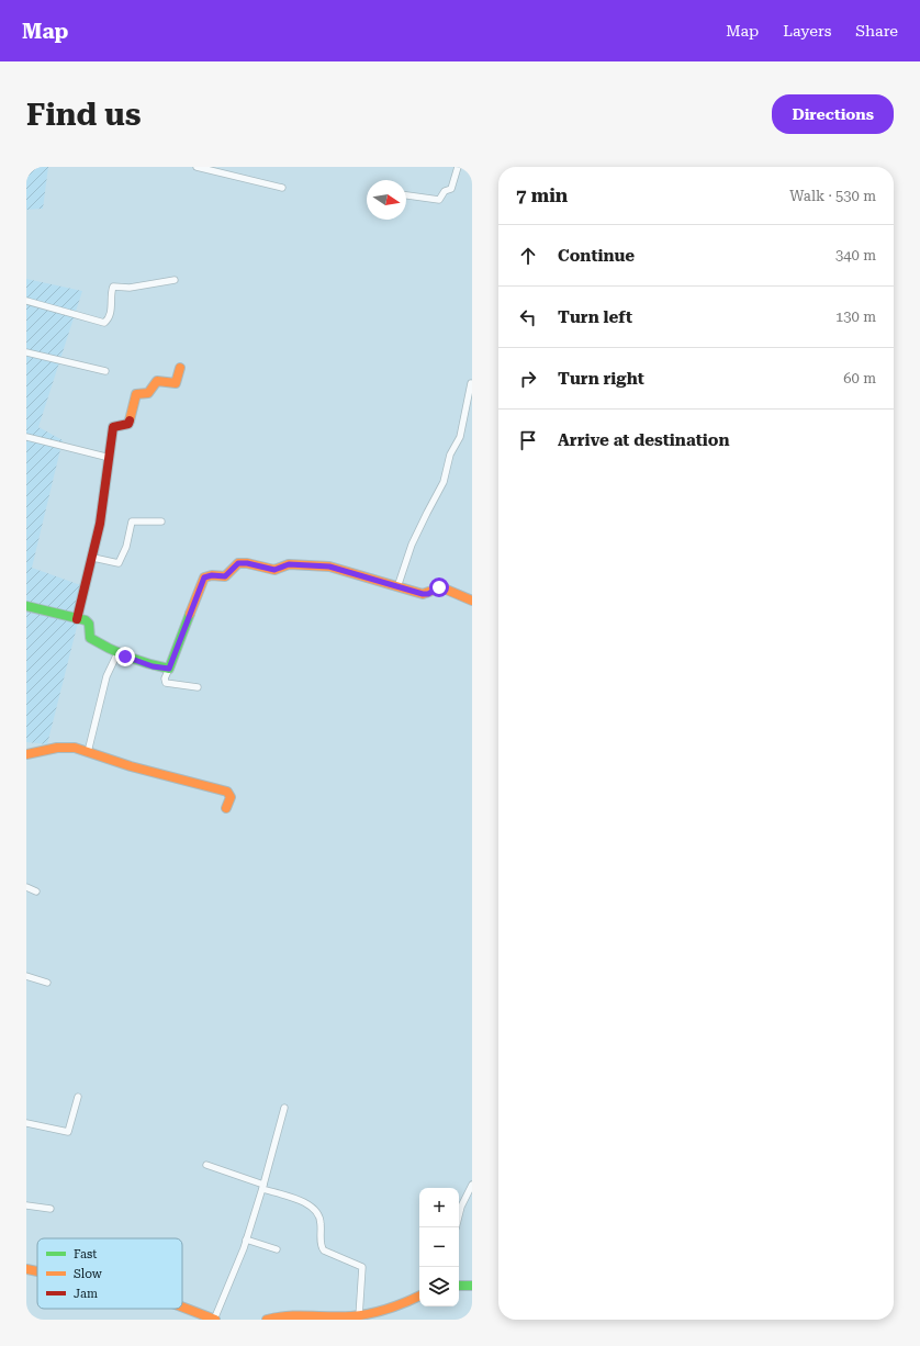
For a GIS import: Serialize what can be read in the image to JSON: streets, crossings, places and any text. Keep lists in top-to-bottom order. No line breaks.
{"legend":["Fast","Slow","Jam"],"north":"right","page":{"header":"Map","nav":["Map","Layers","Share"],"buttons":"Directions","title":"Find us","heading":["7 min","Walk · 530 m"],"list":[["Continue","340 m"],["Turn left","130 m"],["Turn right","60 m"],"Arrive at destination"],"map_buttons":["+","−"]}}
